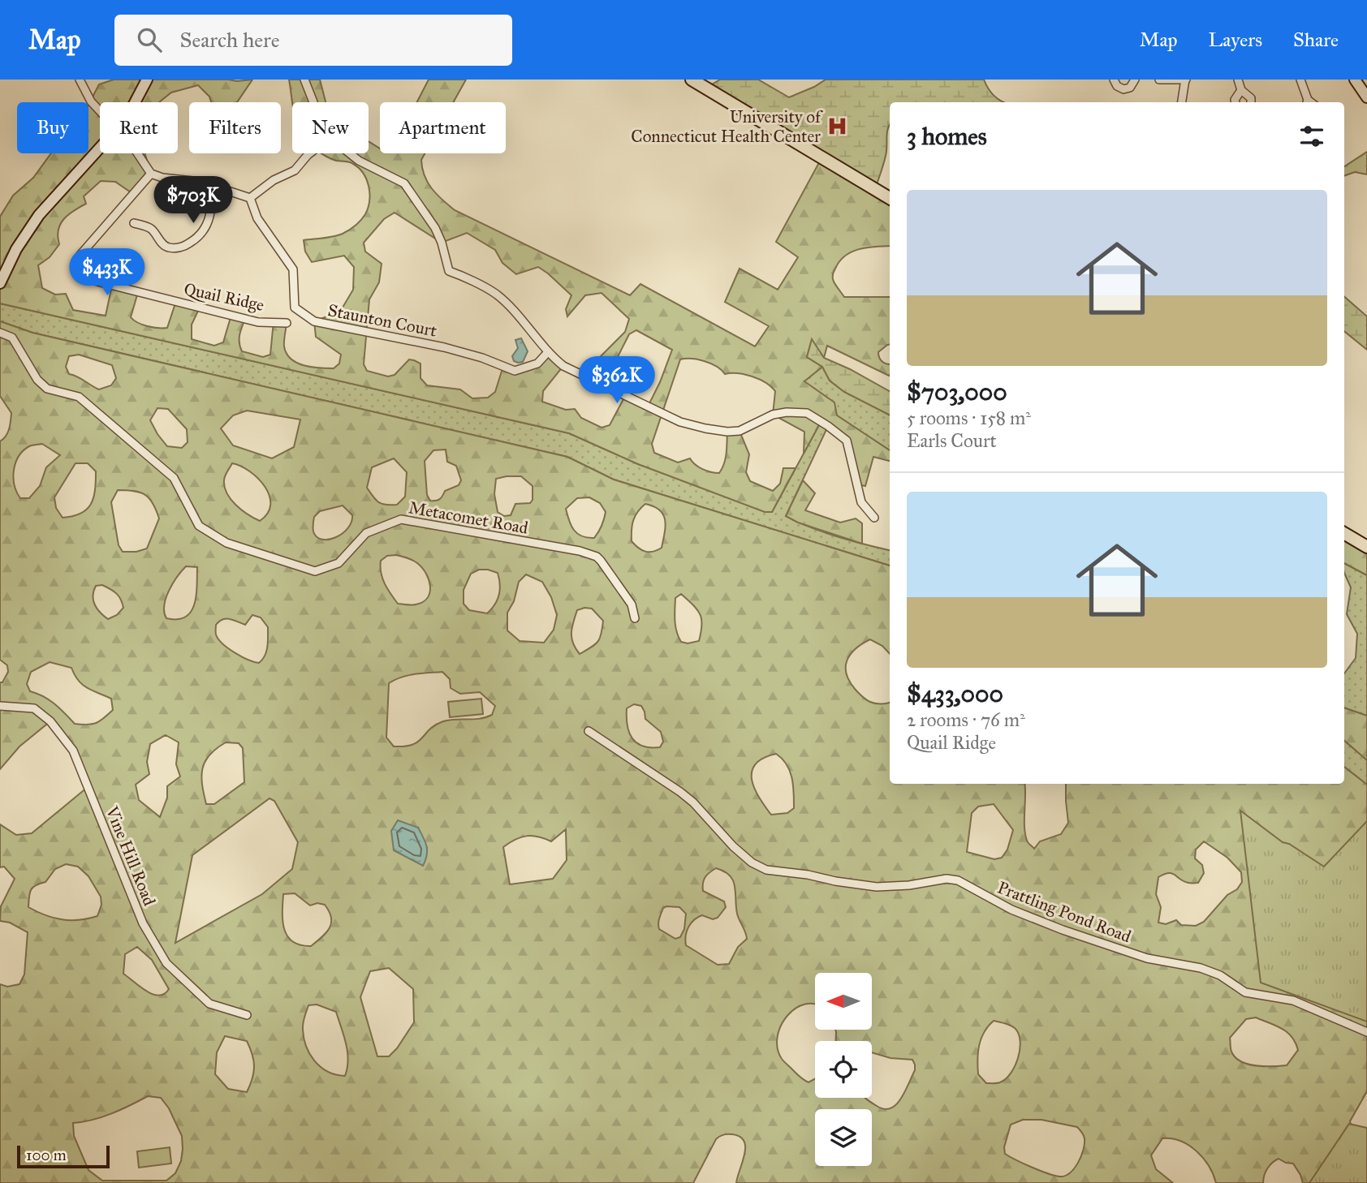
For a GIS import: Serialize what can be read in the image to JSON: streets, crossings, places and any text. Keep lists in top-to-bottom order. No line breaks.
{"streets":{"street":["Quail Ridge","Staunton Court","Metacomet Road","Vine Hill Road","Prattling Pond Road"]},"places":{"hospital":["University of Connecticut Health Center"]},"scale_bar":"100 m","north":"left","page":{"header":"Map","search":"Search here","nav":["Map","Layers","Share"],"chip":["Buy","Rent","Filters","New","Apartment"],"heading":"3 homes","list":[{"name":"$703,000","note":"5 rooms · 158 m² · Earls Court"},{"name":"$433,000","note":"2 rooms · 76 m² · Quail Ridge"}],"price":["$703K","$433K","$362K"],"scale":"100 m"}}
